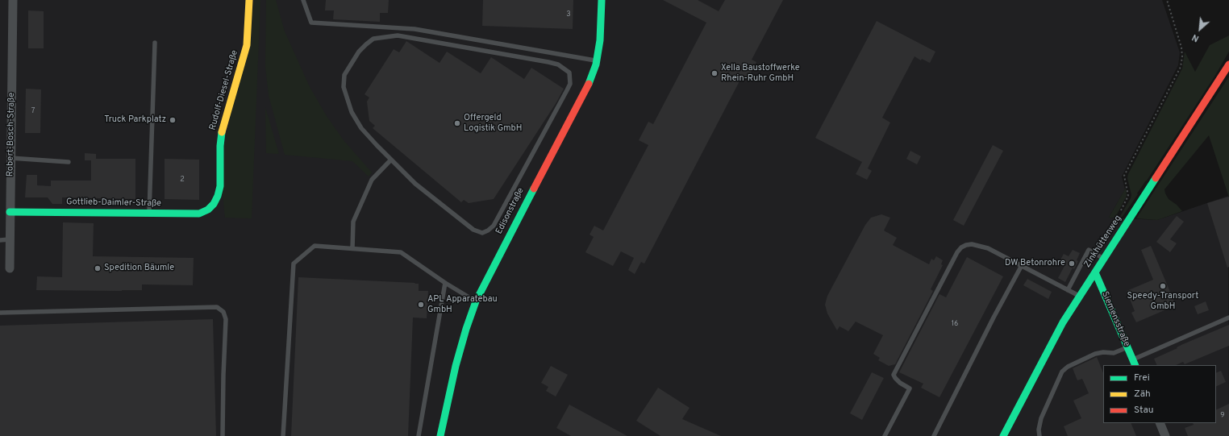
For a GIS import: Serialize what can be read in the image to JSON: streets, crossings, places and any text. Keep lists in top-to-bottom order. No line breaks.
{"streets":{"street":["Rudolf-Diesel-Straße","Robert-Bosch-Straße","Gottlieb-Daimler-Straße","Edisonstraße","Zinkhüttenweg","Siemensstraße"]},"crossings":[["Rudolf-Diesel-Straße","Gottlieb-Daimler-Straße"],["Robert-Bosch-Straße","Gottlieb-Daimler-Straße"],["Zinkhüttenweg","Siemensstraße"]],"places":["Xella Baustoffwerke Rhein-Ruhr GmbH","Truck Parkplatz","Offergeld Logistik GmbH","DW Betonrohre","Spedition Bäumle","Speedy-Transport GmbH","APL Apparatebau GmbH"],"house_numbers":["3","7","2","16","9"],"legend":["Frei","Zäh","Stau"],"north":"bottom left"}
